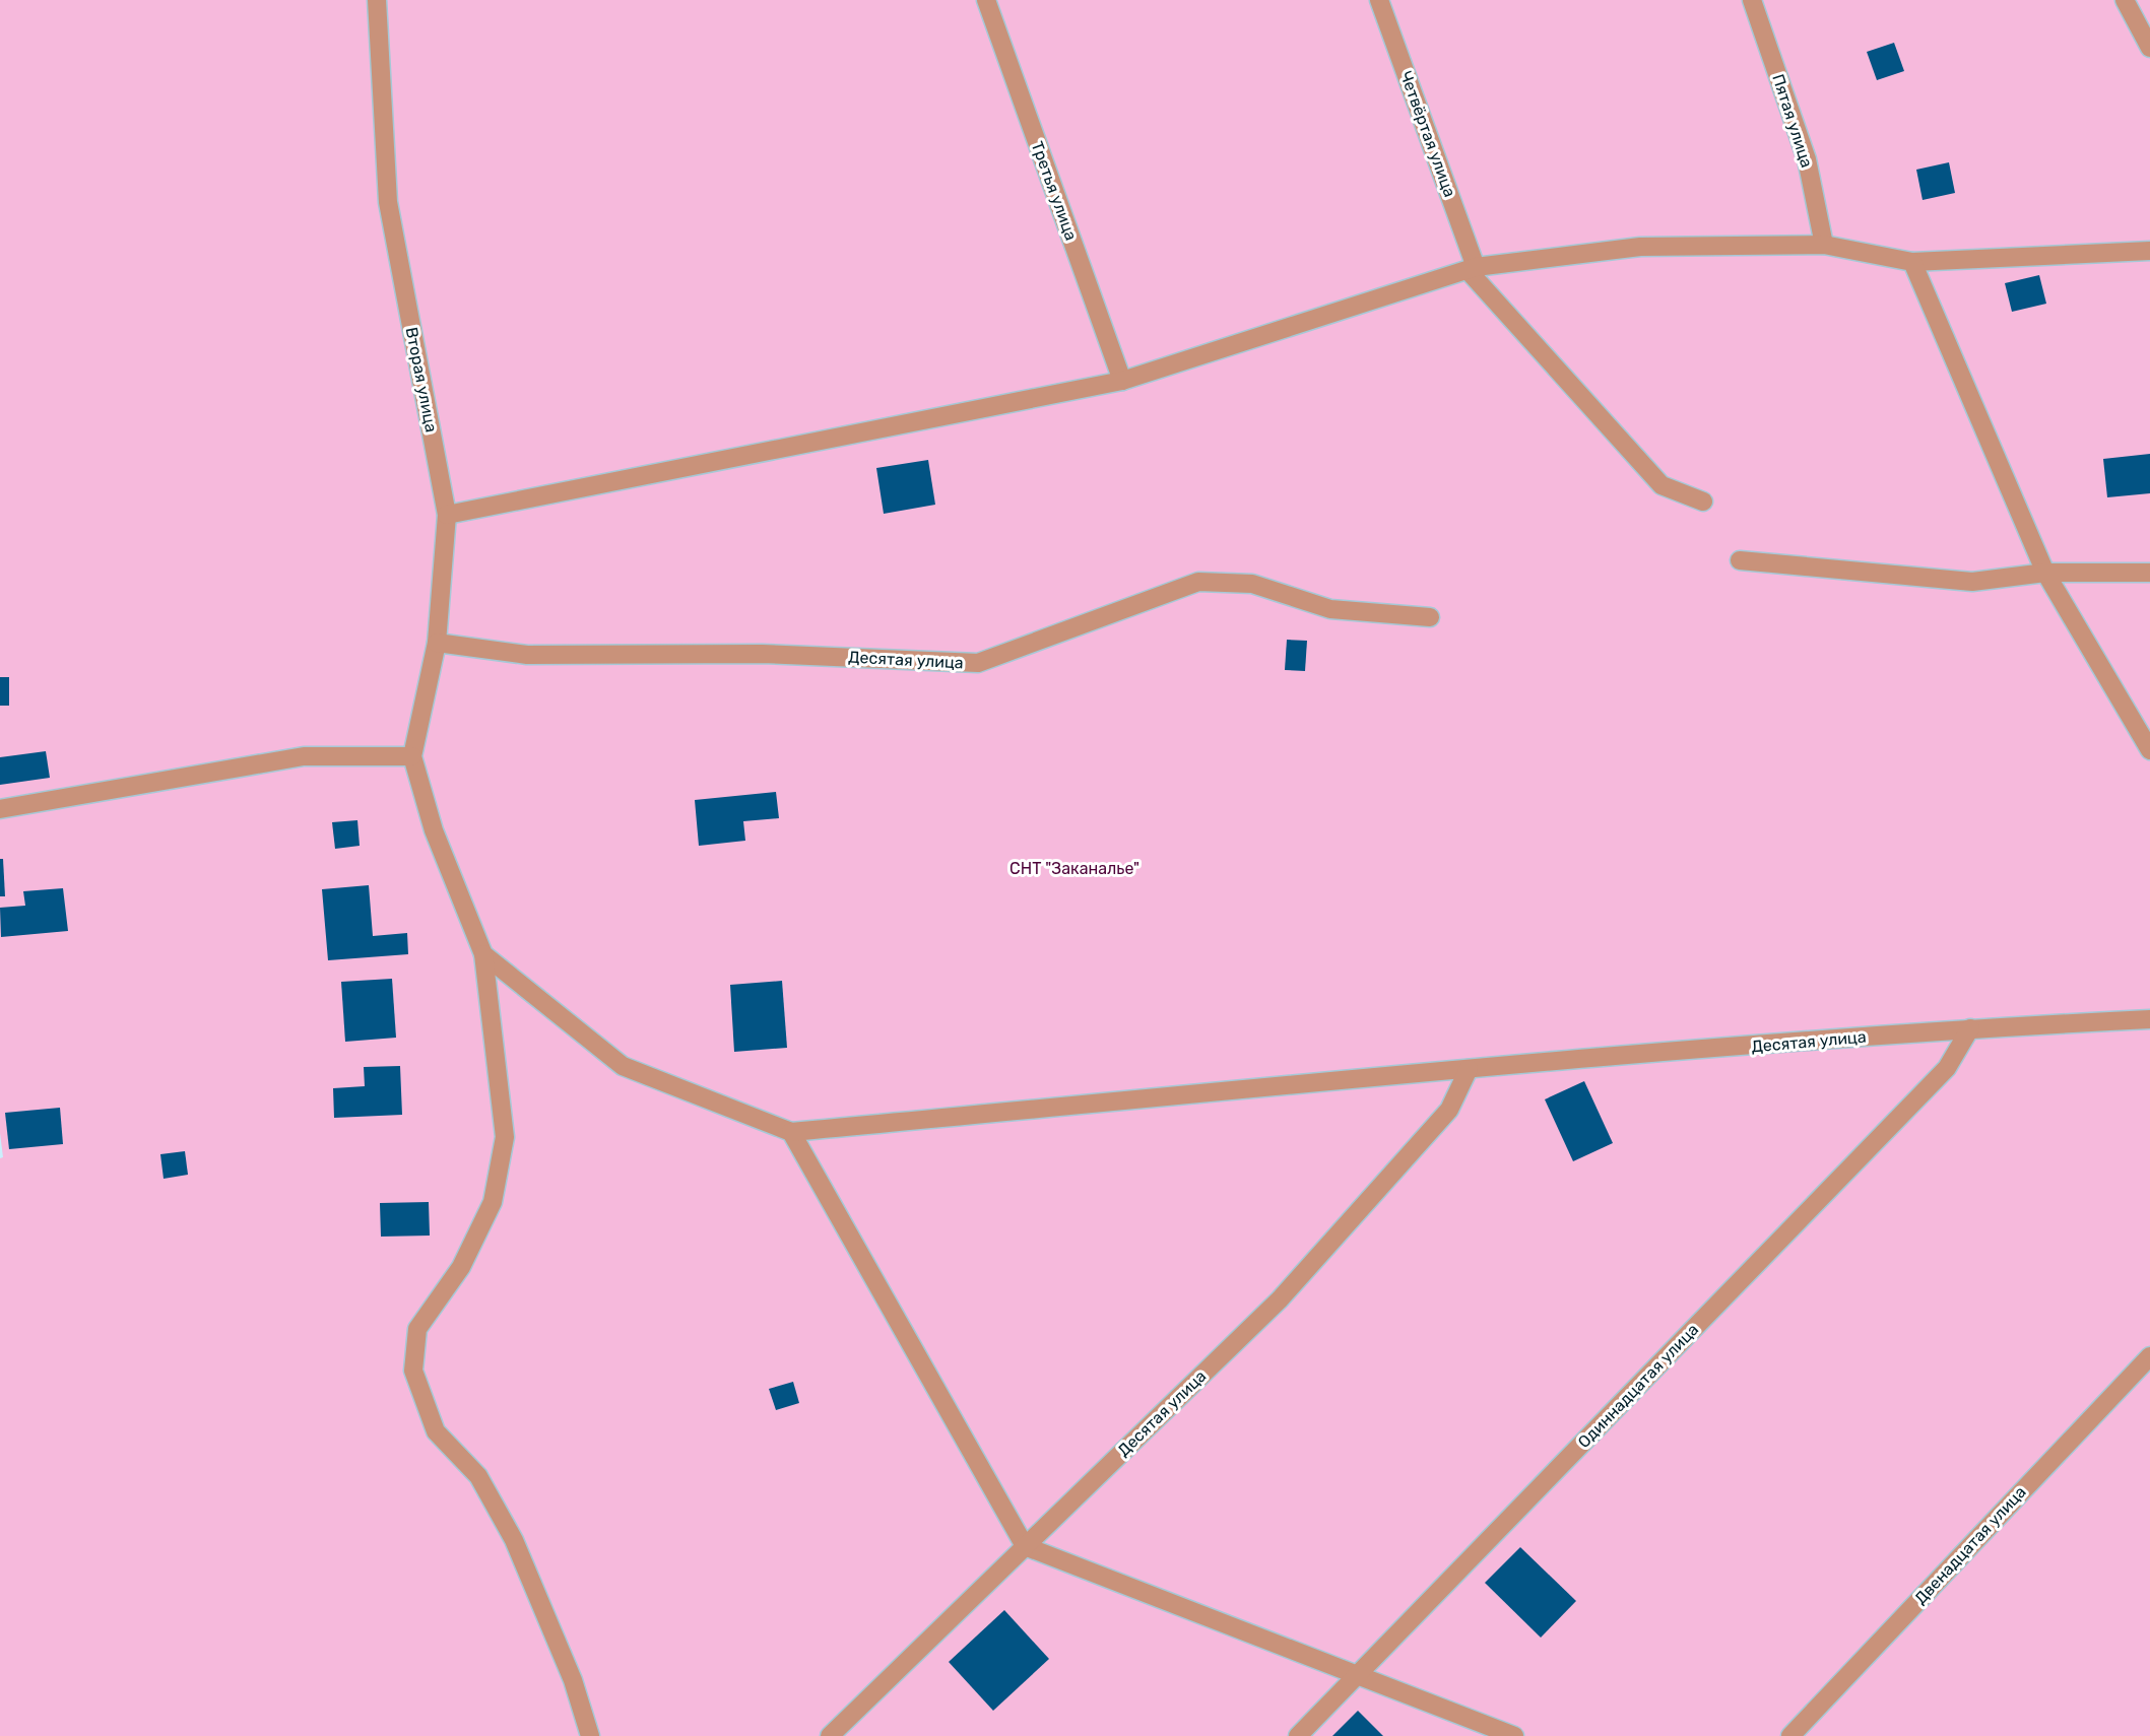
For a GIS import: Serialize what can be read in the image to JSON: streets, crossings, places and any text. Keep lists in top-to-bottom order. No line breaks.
{"streets":{"street":["Пятая улица","Четвёртая улица","Третья улица","Вторая улица","Десятая улица","Одиннадцатая улица","Двенадцатая улица"]},"crossings":[["Вторая улица","Десятая улица"],["Десятая улица","Одиннадцатая улица"]],"parks":["СНТ \"Заканалье\""]}
